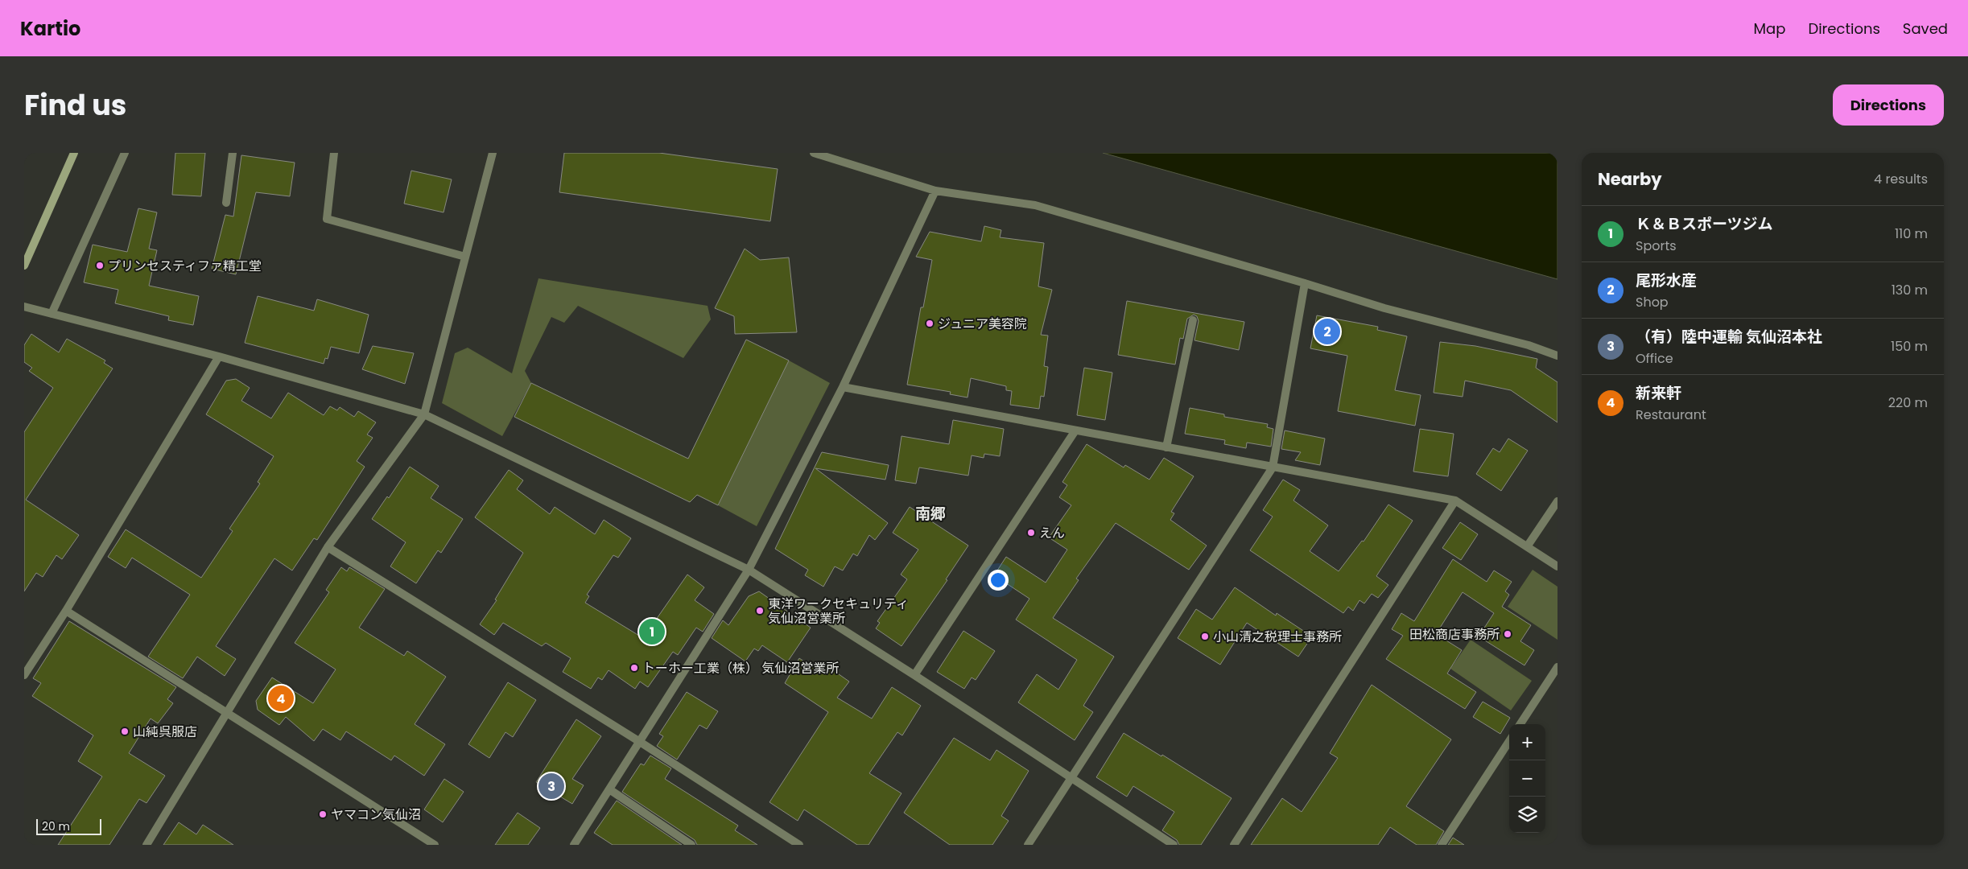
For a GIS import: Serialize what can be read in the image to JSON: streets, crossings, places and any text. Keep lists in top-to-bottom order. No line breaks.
{"districts":["南郷"],"places":["プリンセスティファ精工堂","ジュニア美容院","えん","東洋ワークセキュリティ 気仙沼営業所","田松商店事務所","小山清之税理士事務所","トーホー工業（株） 気仙沼営業所","山純呉服店","ヤマコン気仙沼"],"scale_bar":"20 m","page":{"header":"Kartio","nav":["Map","Directions","Saved"],"title":"Find us","buttons":"Directions","heading":["Nearby","4 results"],"list":[{"mark":"1","name":"Ｋ＆Ｂスポーツジム","note":"Sports","value":"110 m"},{"mark":"2","name":"尾形水産","note":"Shop","value":"130 m"},{"mark":"3","name":"（有）陸中運輸 気仙沼本社","note":"Office","value":"150 m"},{"mark":"4","name":"新来軒","note":"Restaurant","value":"220 m"}],"pins":["2","1","4","3"],"map_buttons":["+","−"],"scale":"20 m"}}
